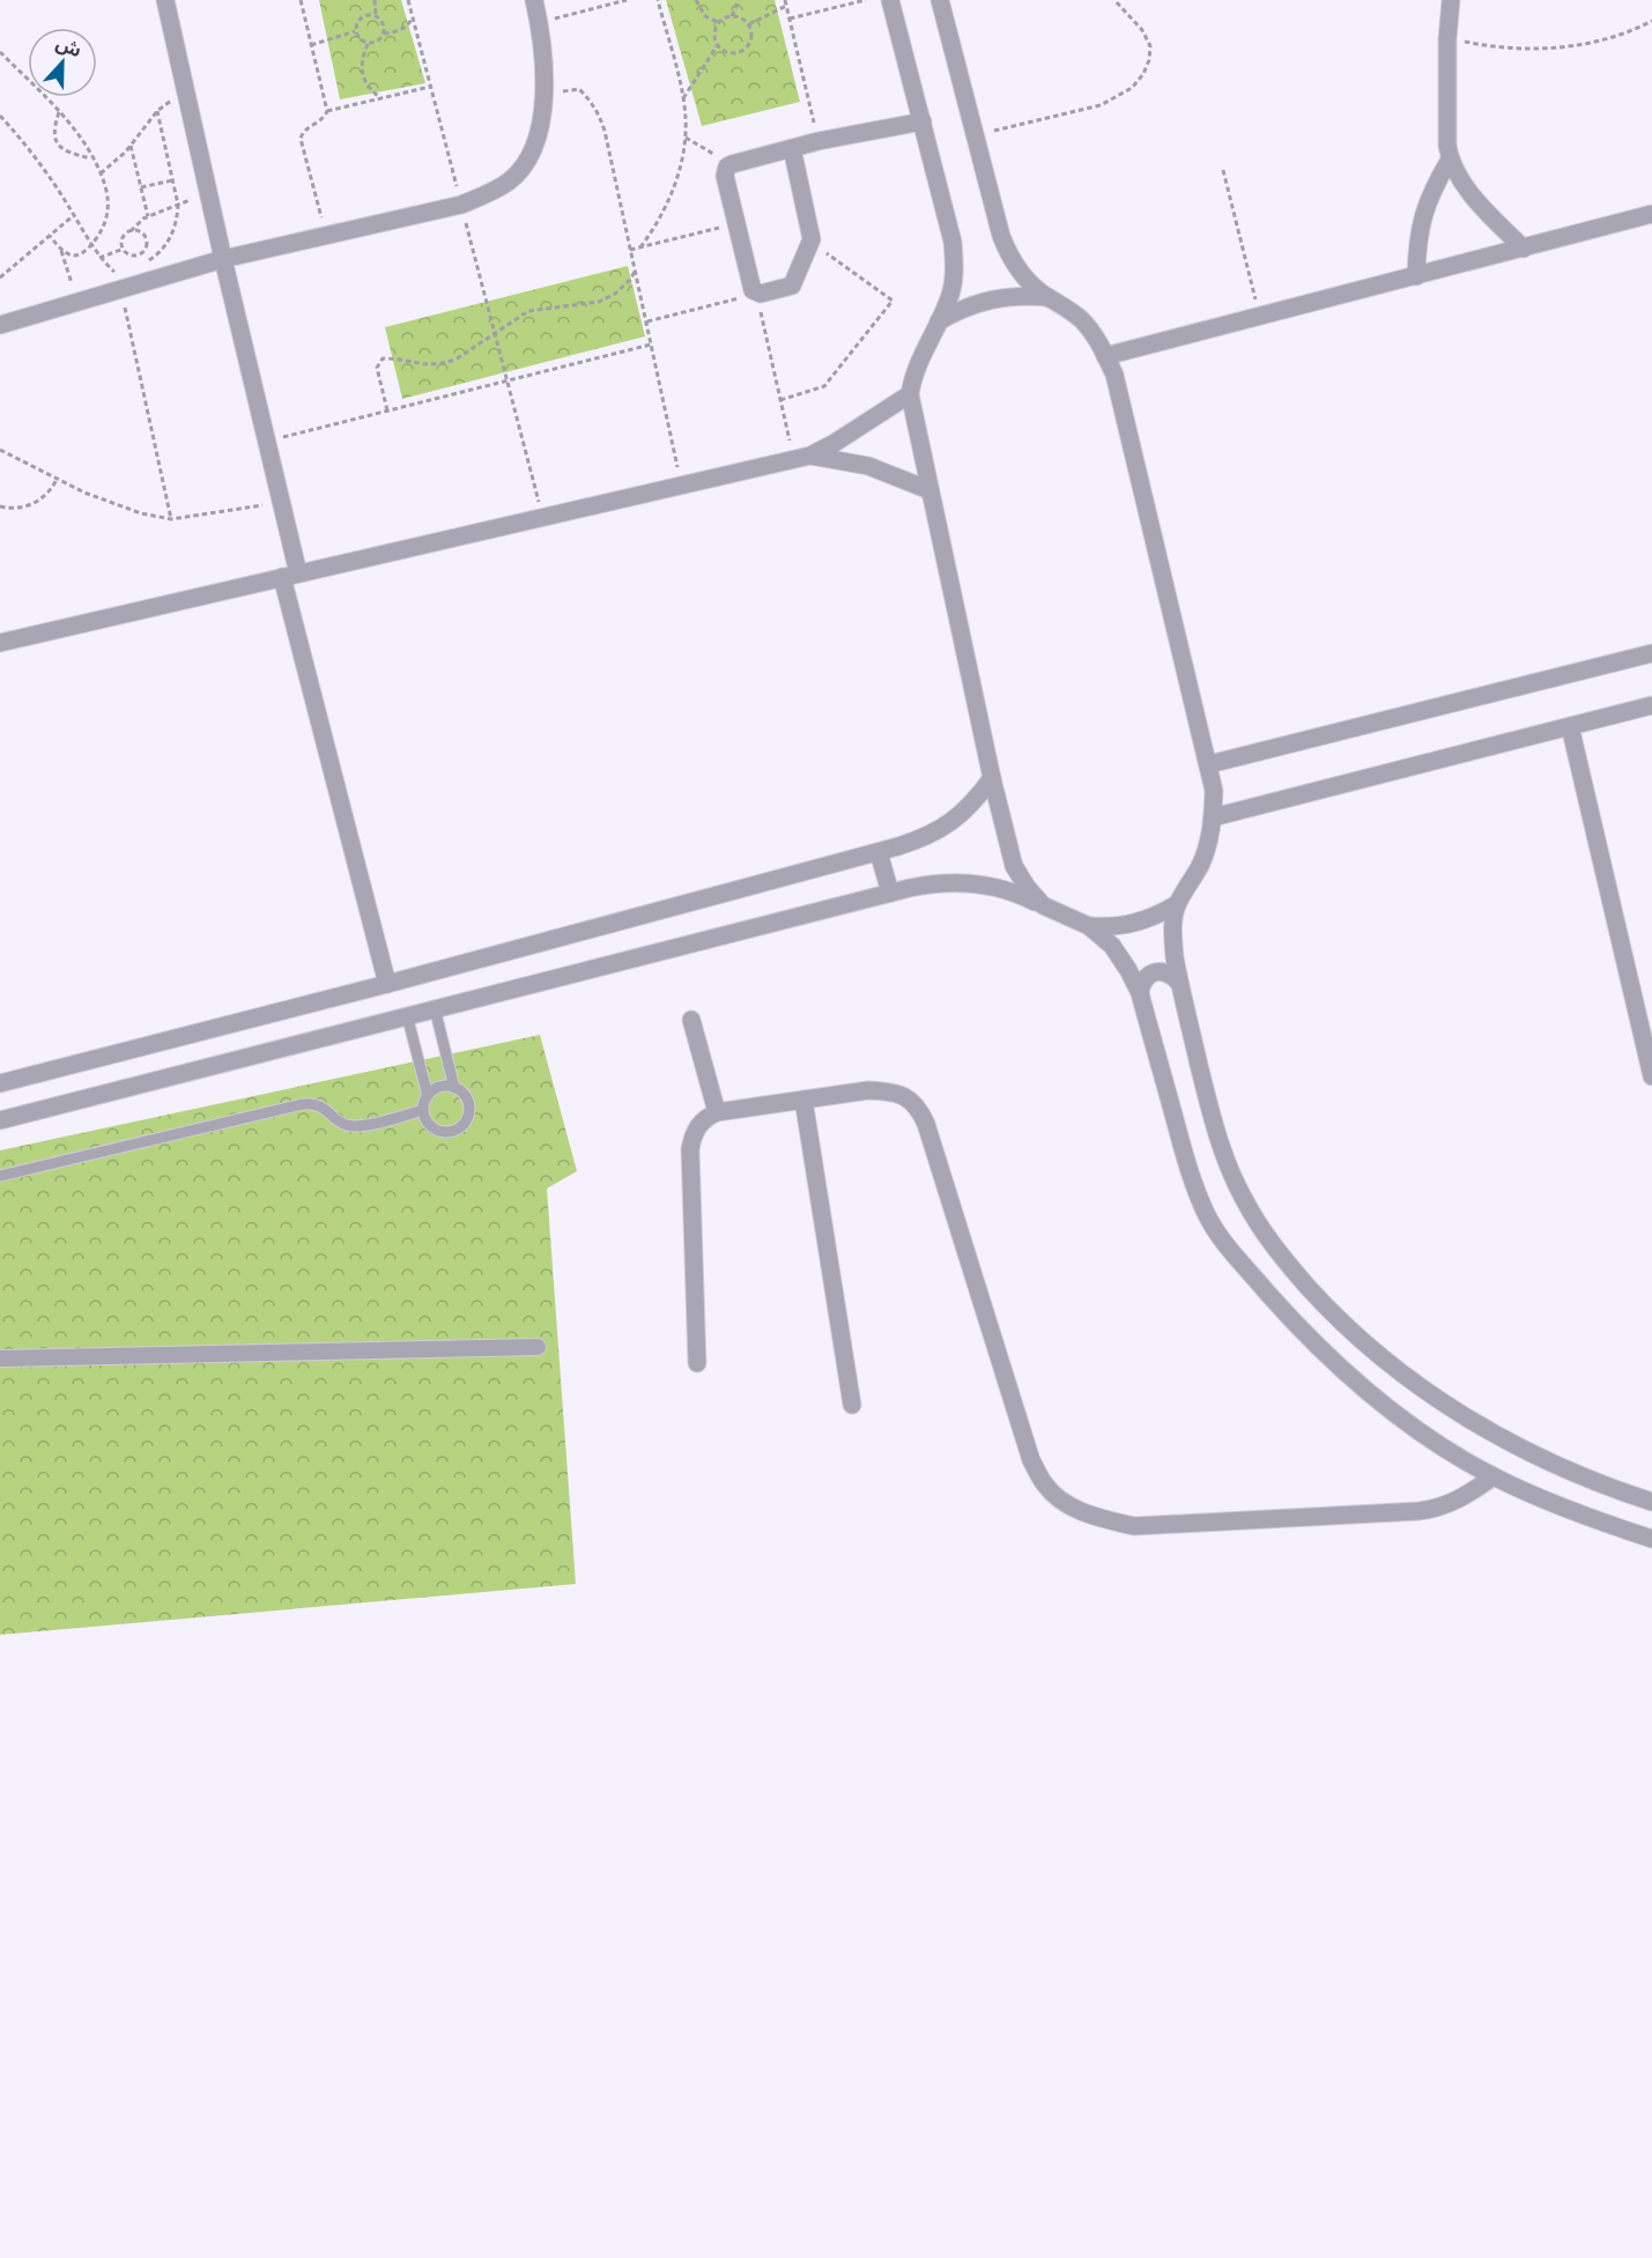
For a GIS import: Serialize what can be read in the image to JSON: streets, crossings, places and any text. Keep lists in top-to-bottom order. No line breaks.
{"north":"top"}
